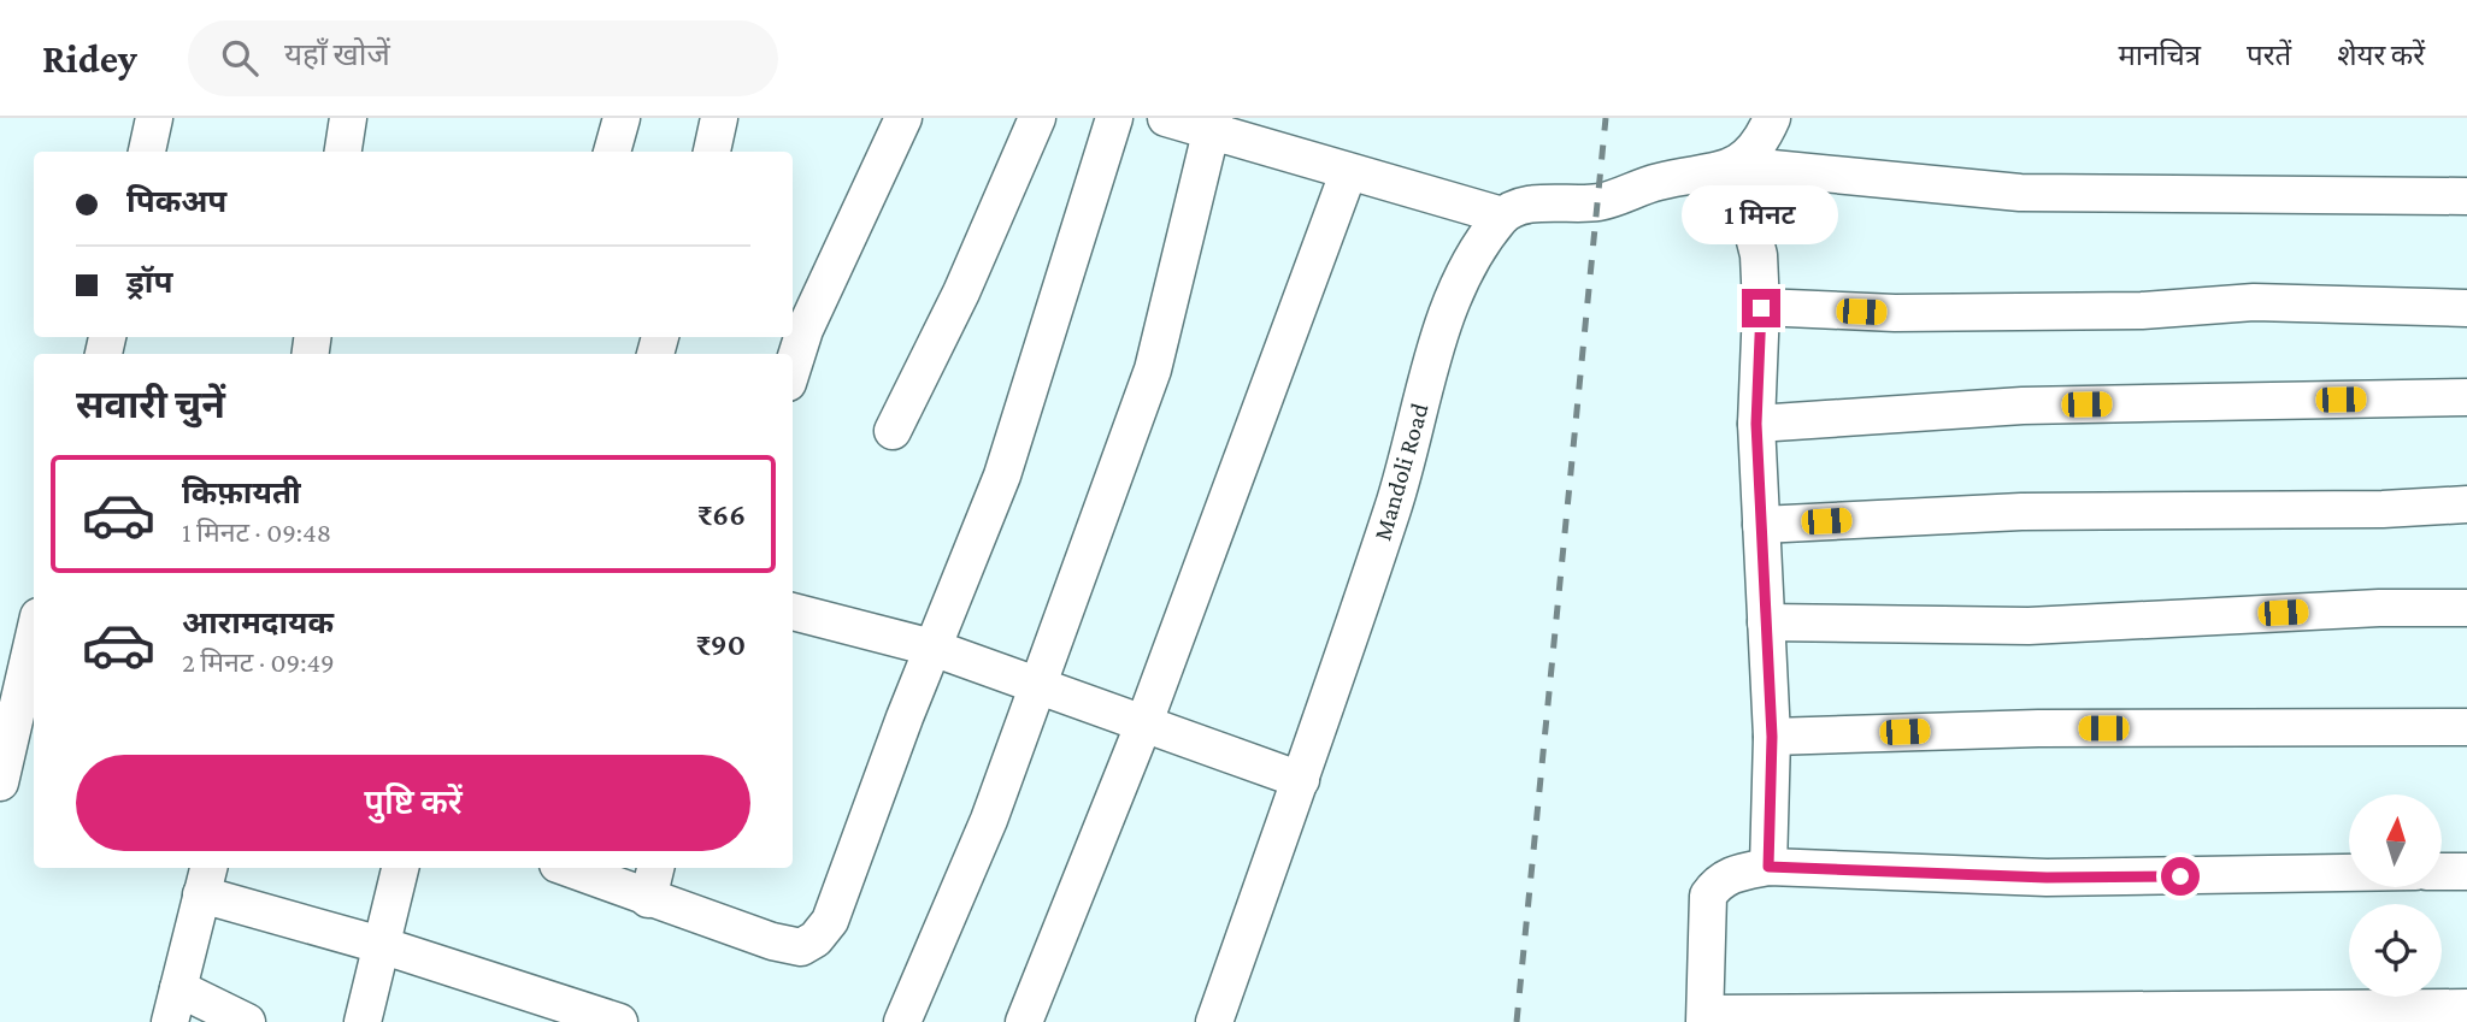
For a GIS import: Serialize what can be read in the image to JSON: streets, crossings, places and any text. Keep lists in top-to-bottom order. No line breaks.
{"streets":{"street":["Mandoli Road"]},"north":"top","page":{"header":"Ridey","search":"यहाँ खोजें","nav":["मानचित्र","परतें","शेयर करें"],"banner":["पिकअप","ड्रॉप"],"bubble":"1 मिनट","heading":"सवारी चुनें","list":[{"name":"किफ़ायती","note":"1 मिनट · 09:48","value":"₹66"},{"name":"आरामदायक","note":"2 मिनट · 09:49","value":"₹90"}],"buttons":"पुष्टि करें"}}
